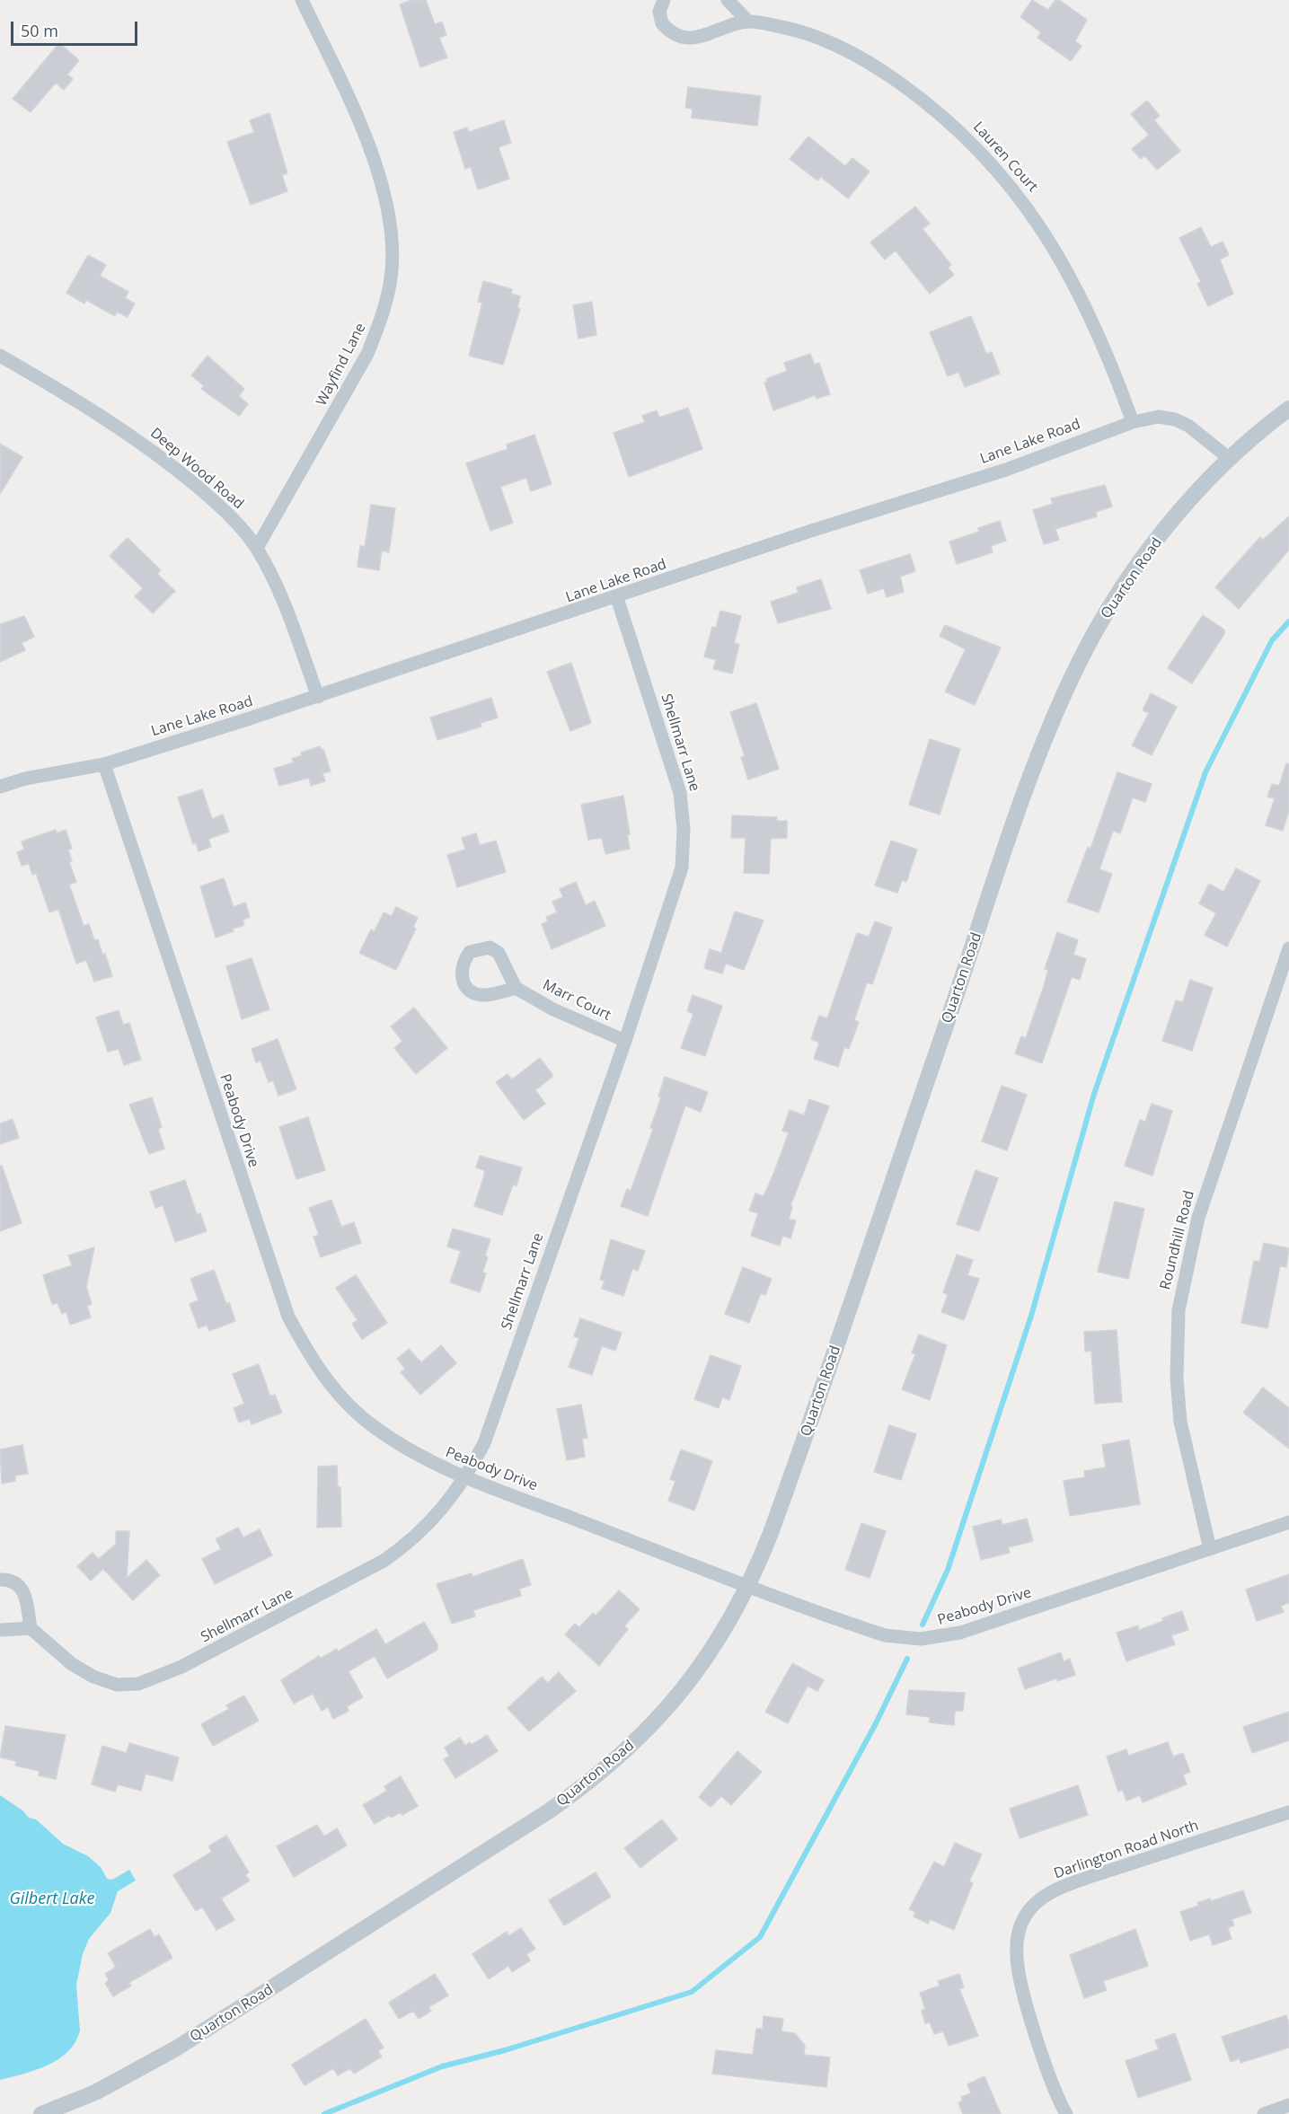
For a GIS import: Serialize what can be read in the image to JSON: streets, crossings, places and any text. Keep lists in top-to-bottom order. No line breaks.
{"streets":{"street":["Lauren Court","Wayfind Lane","Lane Lake Road","Deep Wood Road","Quarton Road","Shellmarr Lane","Marr Court","Peabody Drive","Roundhill Road","Darlington Road North"]},"crossings":[["Lauren Court","Lane Lake Road"],["Wayfind Lane","Deep Wood Road"],["Lane Lake Road","Deep Wood Road"],["Lane Lake Road","Quarton Road"],["Lane Lake Road","Shellmarr Lane"],["Lane Lake Road","Peabody Drive"],["Quarton Road","Peabody Drive"],["Shellmarr Lane","Marr Court"],["Shellmarr Lane","Peabody Drive"],["Peabody Drive","Roundhill Road"]],"water":["Gilbert Lake"],"scale_bar":"50 m"}
